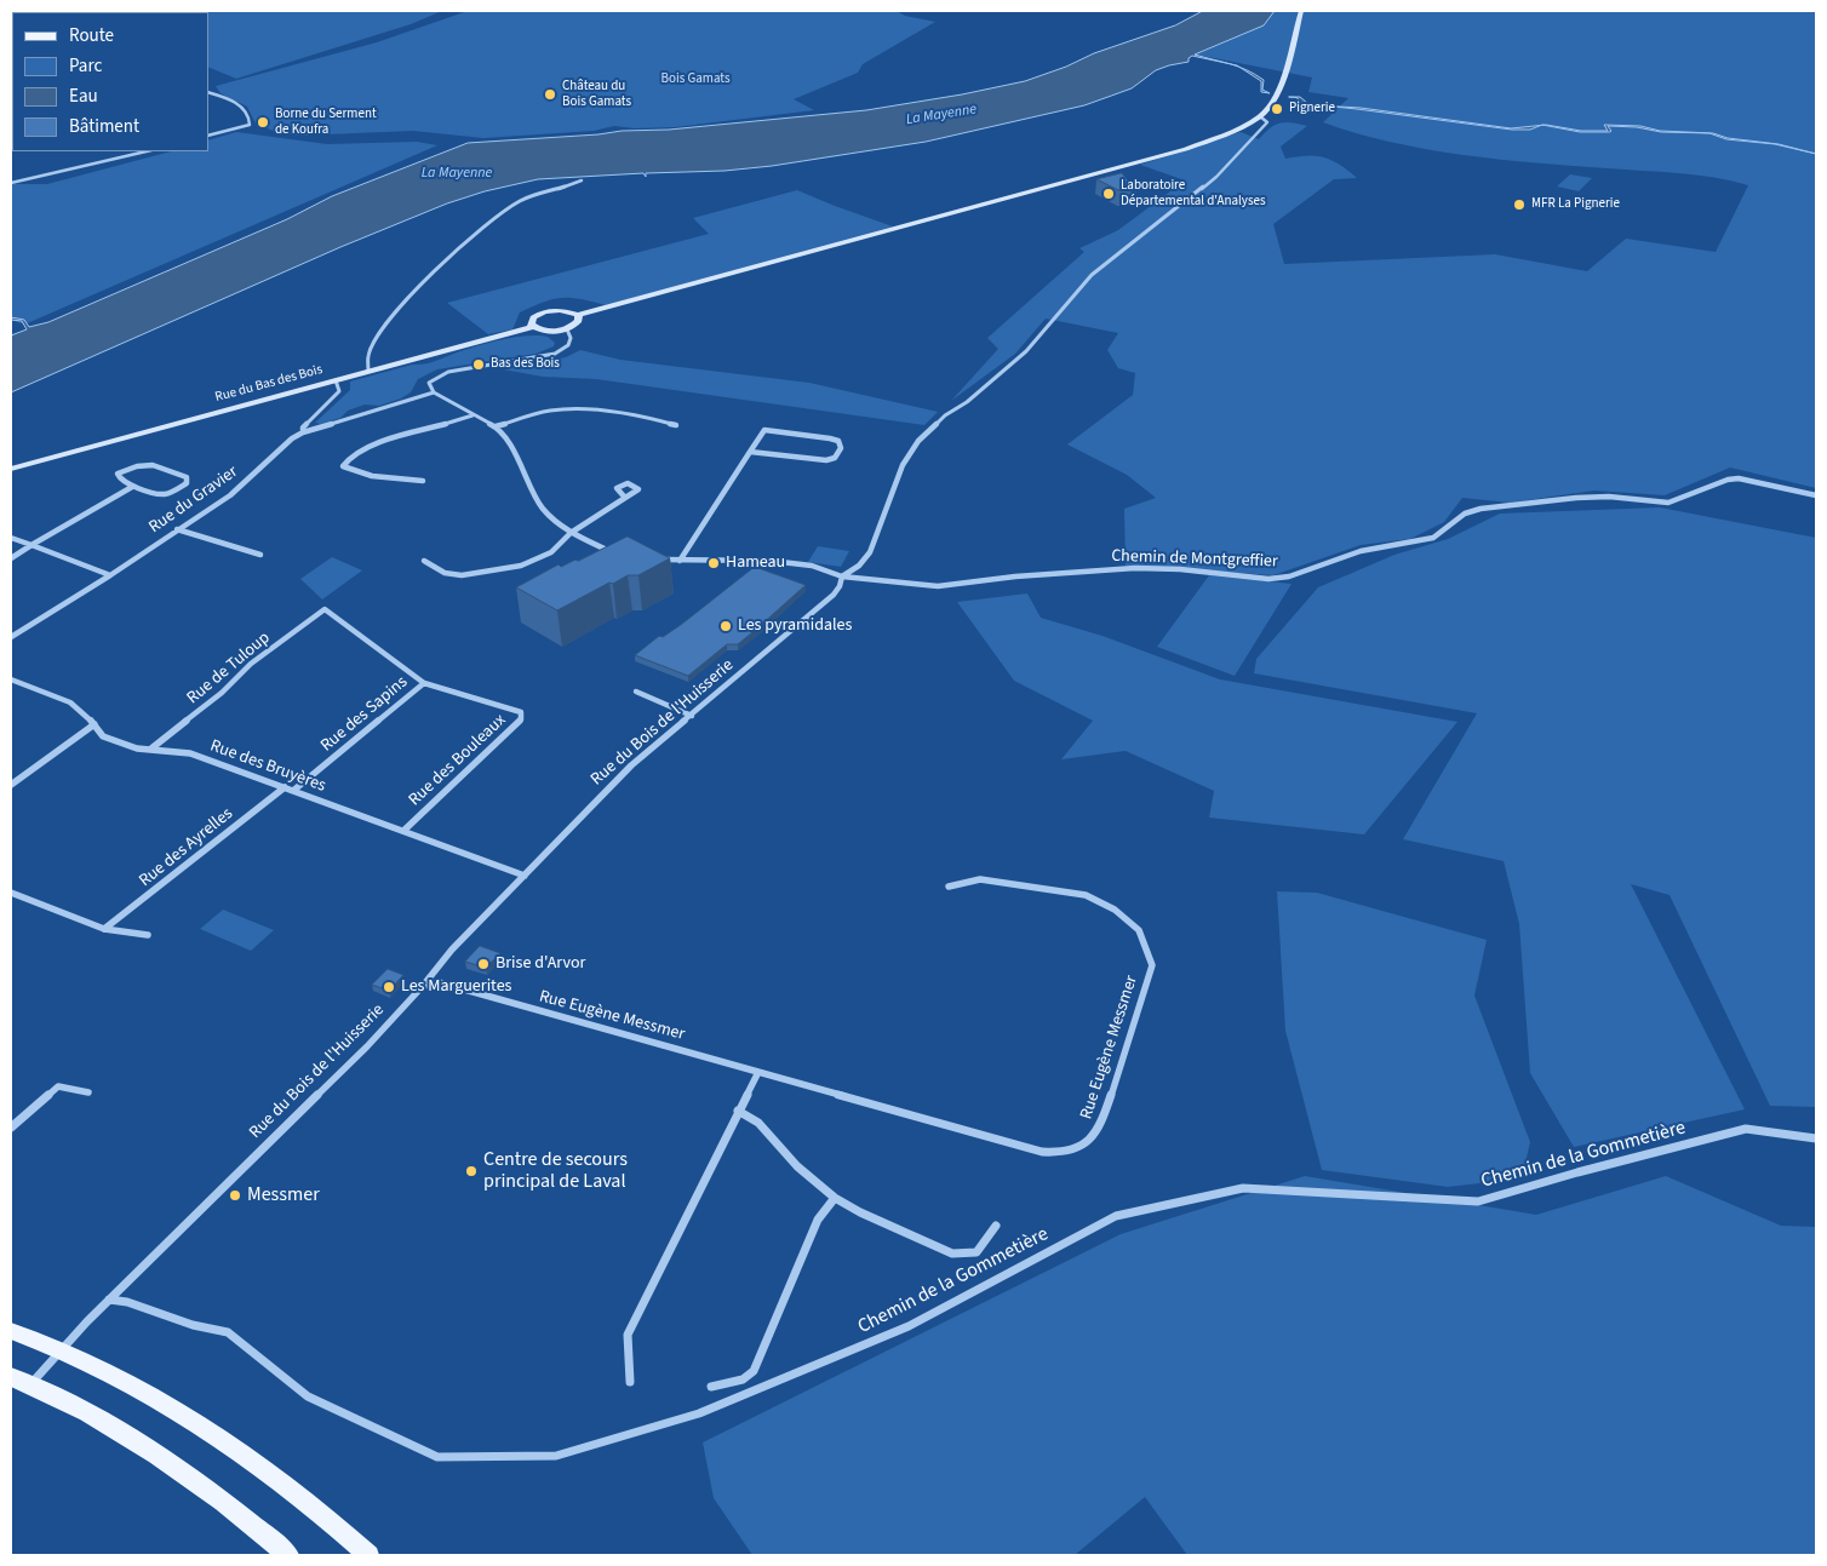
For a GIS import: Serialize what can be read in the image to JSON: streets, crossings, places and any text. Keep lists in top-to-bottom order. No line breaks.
{"streets":{"main road":["Rue du Bas des Bois"],"street":["Rue du Gravier","Chemin de Montgreffier","Rue de Tuloup","Rue des Sapins","Rue du Bois de l'Huisserie","Rue des Bouleaux","Rue des Bruyères","Rue des Ayrelles","Rue Eugène Messmer","Chemin de la Gommetière"]},"crossings":[["Chemin de Montgreffier","Rue du Bois de l'Huisserie"],["Rue de Tuloup","Rue des Bouleaux"],["Rue de Tuloup","Rue des Bruyères"],["Rue des Sapins","Rue des Bouleaux"],["Rue des Sapins","Rue des Bruyères"],["Rue du Bois de l'Huisserie","Rue des Bruyères"],["Rue du Bois de l'Huisserie","Rue Eugène Messmer"],["Rue du Bois de l'Huisserie","Chemin de la Gommetière"],["Rue des Bouleaux","Rue des Bruyères"],["Rue des Bruyères","Rue des Ayrelles"]],"water":["La Mayenne"],"parks":["Bois Gamats"],"places":["Château du Bois Gamats","Pignerie","Borne du Serment de Koufra","Laboratoire Départemental d'Analyses","MFR La Pignerie","Bas des Bois","Hameau","Les pyramidales","Brise d'Arvor","Les Marguerites","Centre de secours principal de Laval","Messmer"],"legend":["Route","Parc","Eau","Bâtiment"]}
